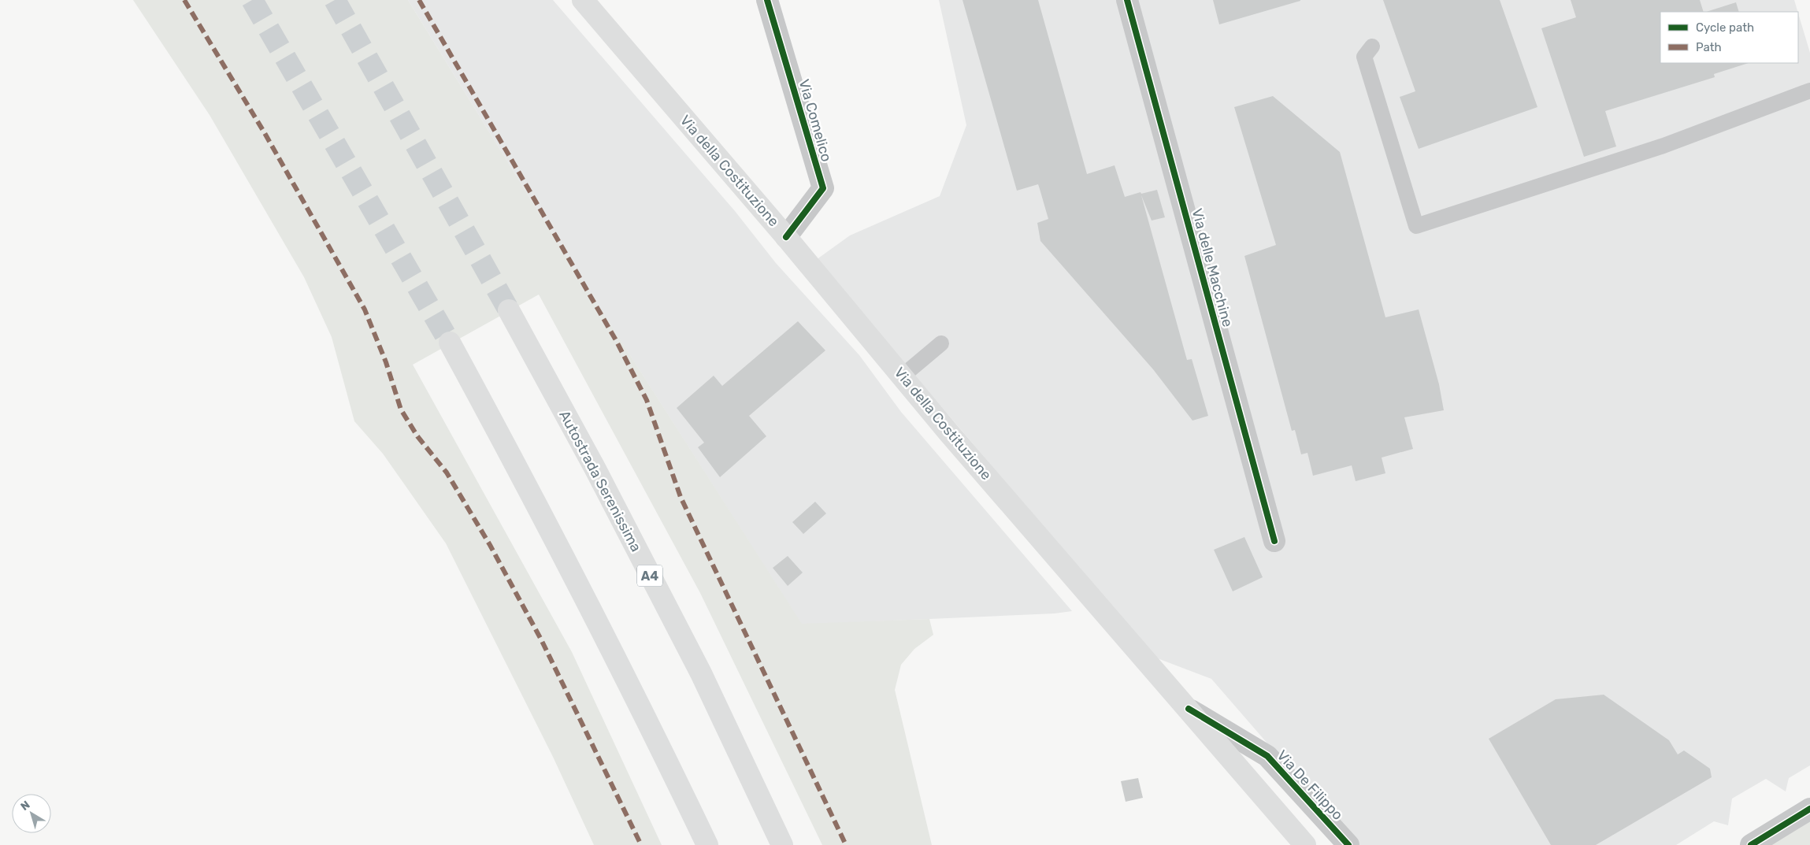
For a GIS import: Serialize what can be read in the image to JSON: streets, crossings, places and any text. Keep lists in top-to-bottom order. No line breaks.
{"streets":{"main road":["Via della Costituzione","Autostrada Serenissima","A4"],"street":["Via Comelico","Via delle Macchine","Via De Filippo"]},"crossings":[["Via Comelico","Via della Costituzione"],["Via della Costituzione","Via De Filippo"]],"legend":["Cycle path","Path"],"north":"top left"}
